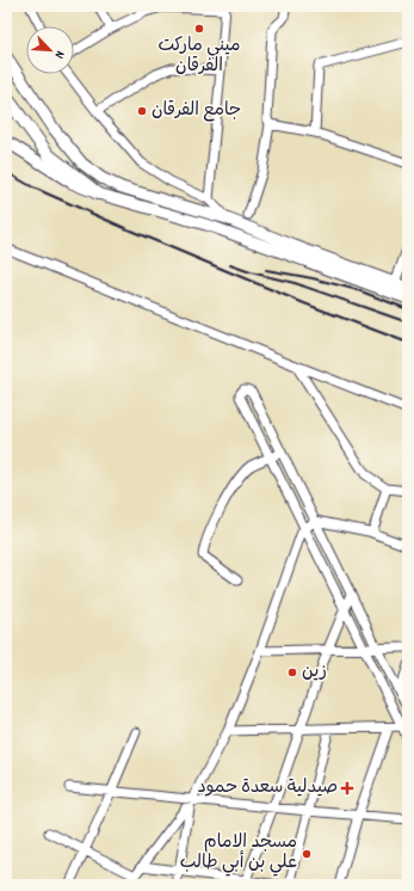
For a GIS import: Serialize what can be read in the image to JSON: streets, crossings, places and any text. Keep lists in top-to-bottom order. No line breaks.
{"places":{"other":["ميني ماركت الفرقان","جامع الفرقان","زين","مسجد الامام علي بن أبي طالب"],"health":["صيدلية سعدة حمود"]},"north":"bottom right"}
